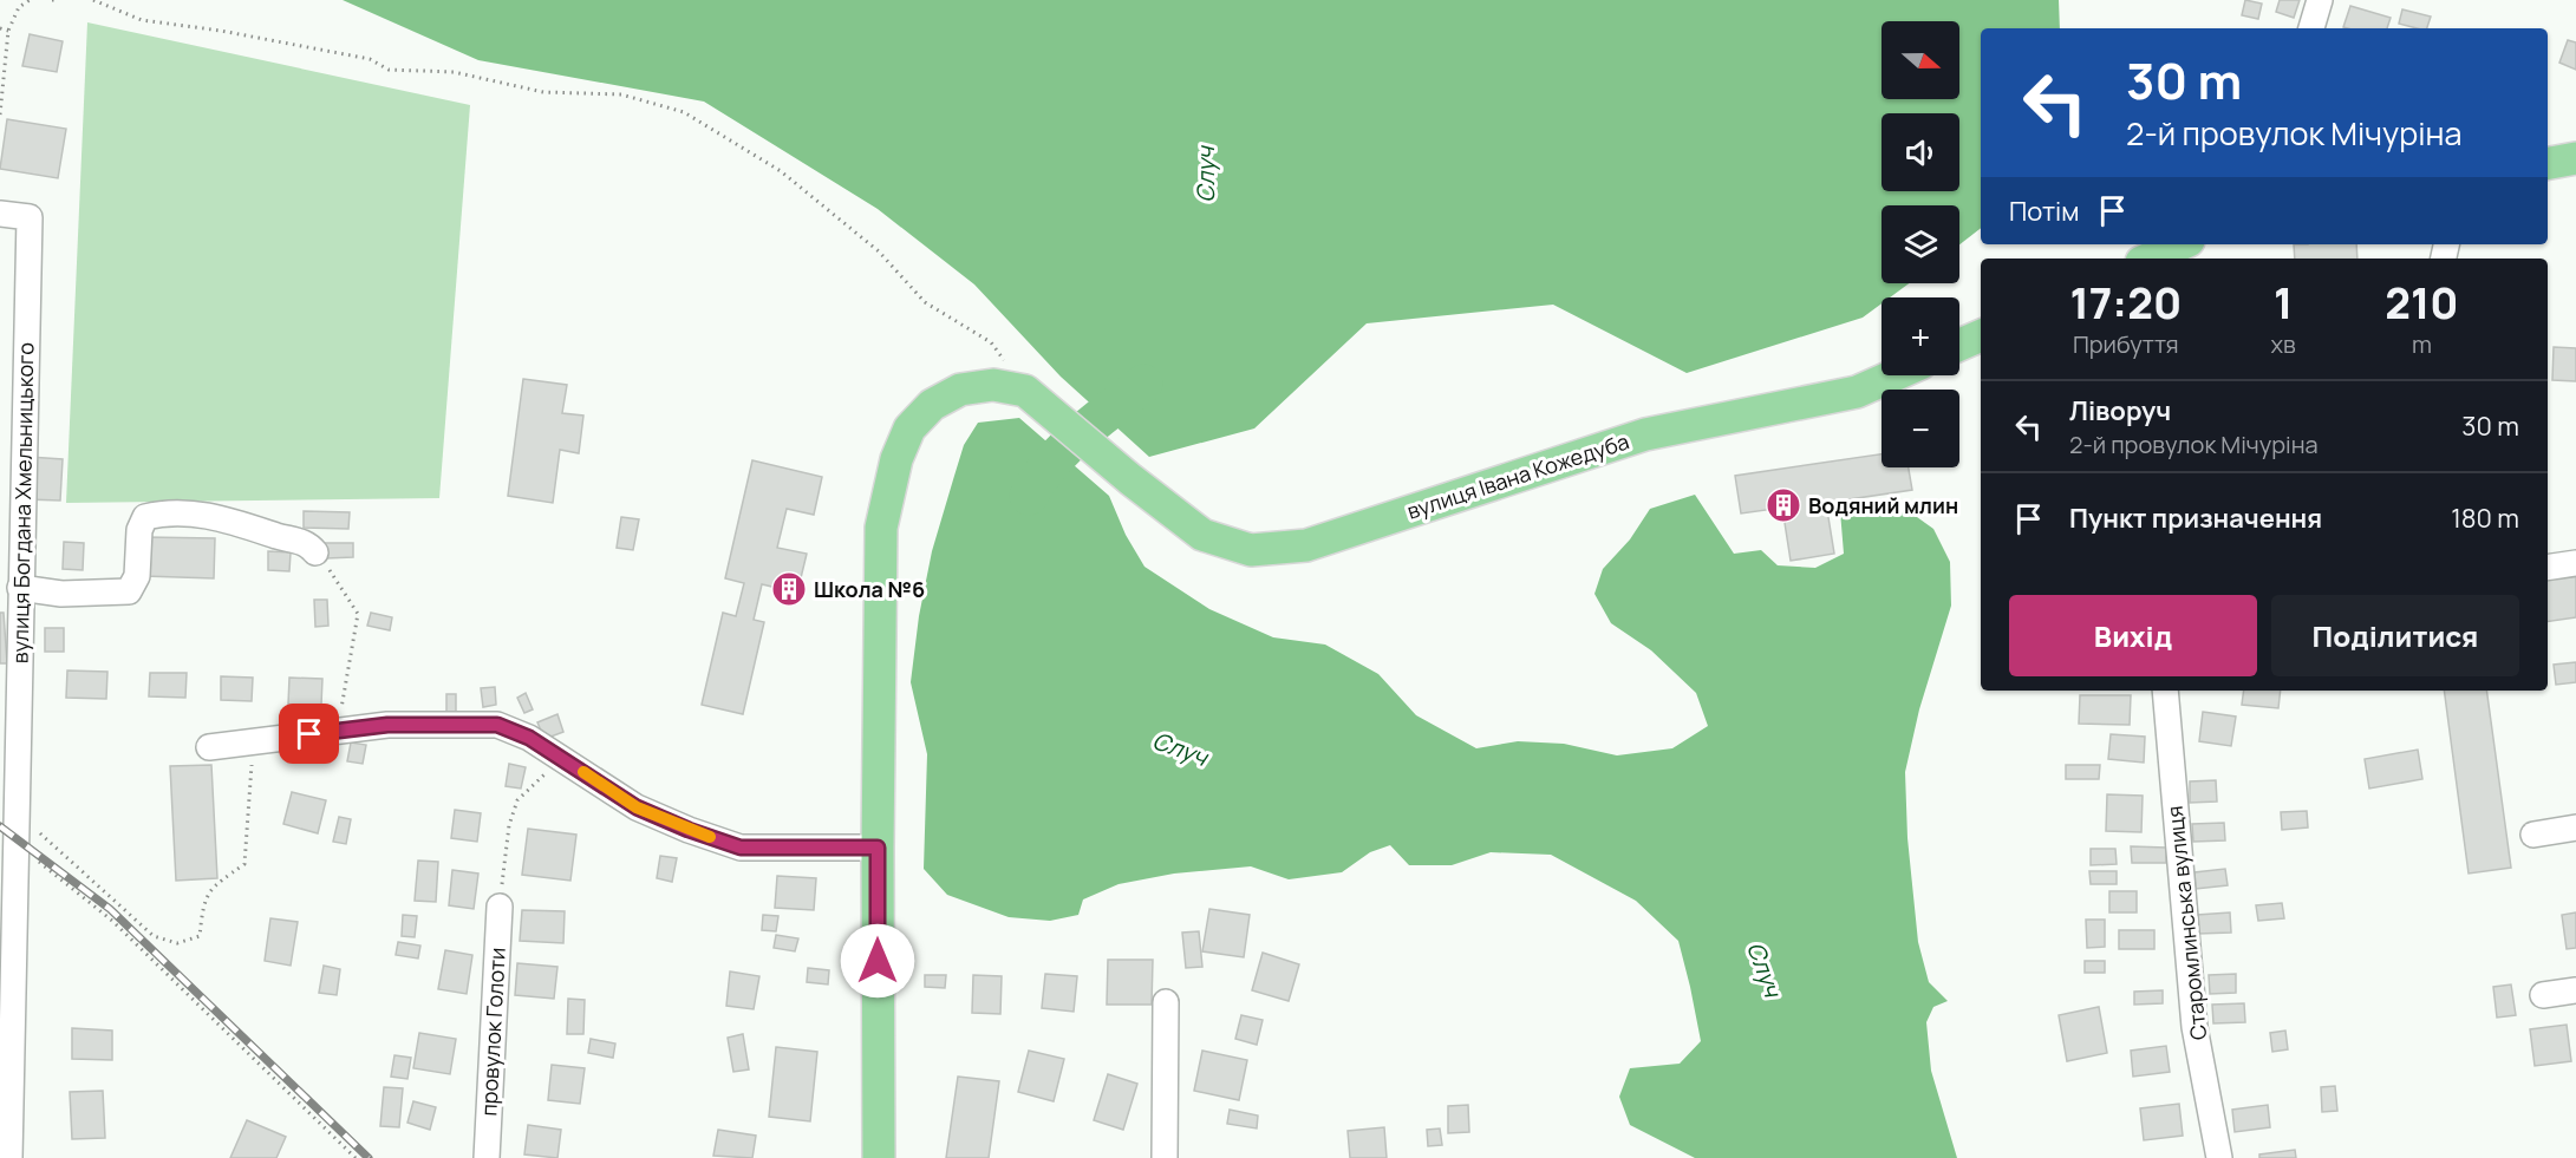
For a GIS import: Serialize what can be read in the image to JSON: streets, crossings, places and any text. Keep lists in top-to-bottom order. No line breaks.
{"streets":{"main road":["вулиця Івана Кожедуба"],"street":["вулиця Богдана Хмельницького","Старомлинська вулиця","провулок Голоти"]},"water":["Случ"],"places":{"building":["Водяний млин","Школа №6"]},"north":"right","page":{"map_buttons":["+","−"],"turn":["30 m","2-й провулок Мічуріна"],"then":"Потім","eta":["17:20","Прибуття","1","хв","210","m"],"list":[{"name":"Ліворуч","note":"2-й провулок Мічуріна","value":"30 m"},{"name":"Пункт призначення","value":"180 m"}],"buttons":["Вихід","Поділитися"]}}
